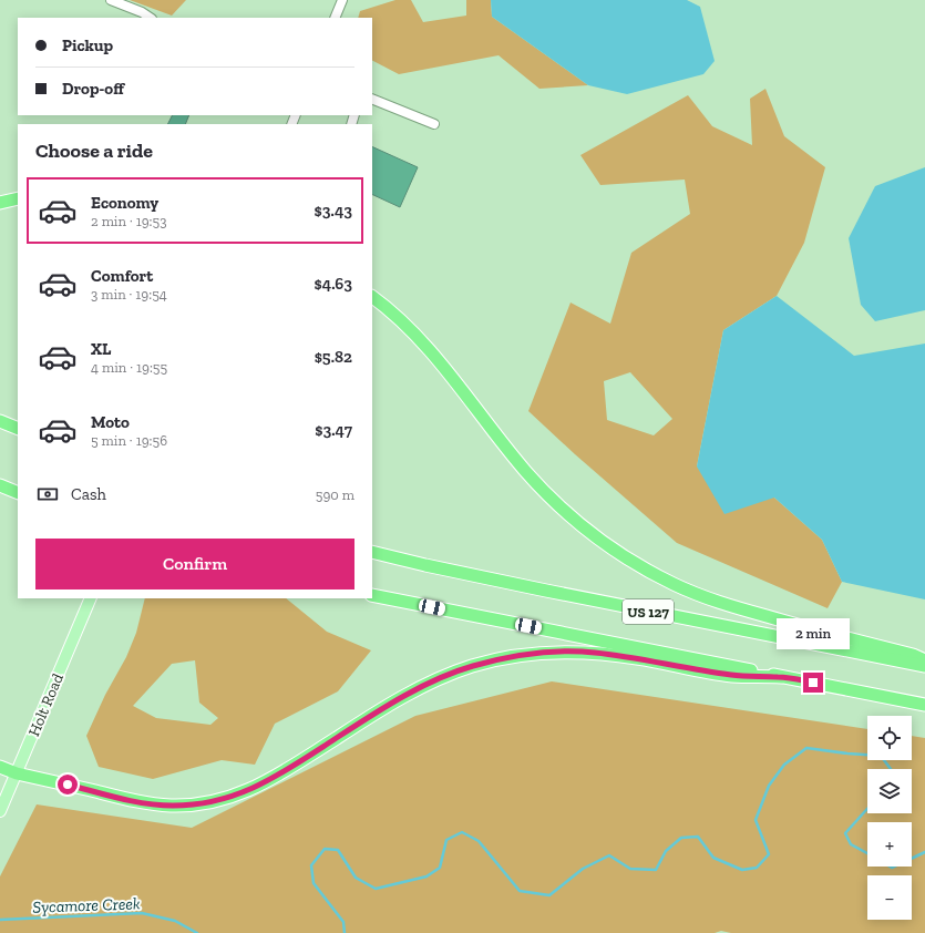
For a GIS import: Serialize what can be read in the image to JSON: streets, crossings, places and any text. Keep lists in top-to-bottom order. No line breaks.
{"streets":{"highway":["US 127"],"main road":["Holt Road"]},"water":["Sycamore Creek"],"page":{"banner":["Pickup","Drop-off"],"heading":"Choose a ride","list":[{"name":"Economy","note":"2 min · 19:53","value":"$3.43"},{"name":"Comfort","note":"3 min · 19:54","value":"$4.63"},{"name":"XL","note":"4 min · 19:55","value":"$5.82"},{"name":"Moto","note":"5 min · 19:56","value":"$3.47"}],"pay":["Cash","590 m"],"buttons":"Confirm","bubble":"2 min","map_buttons":["+","−"]}}
